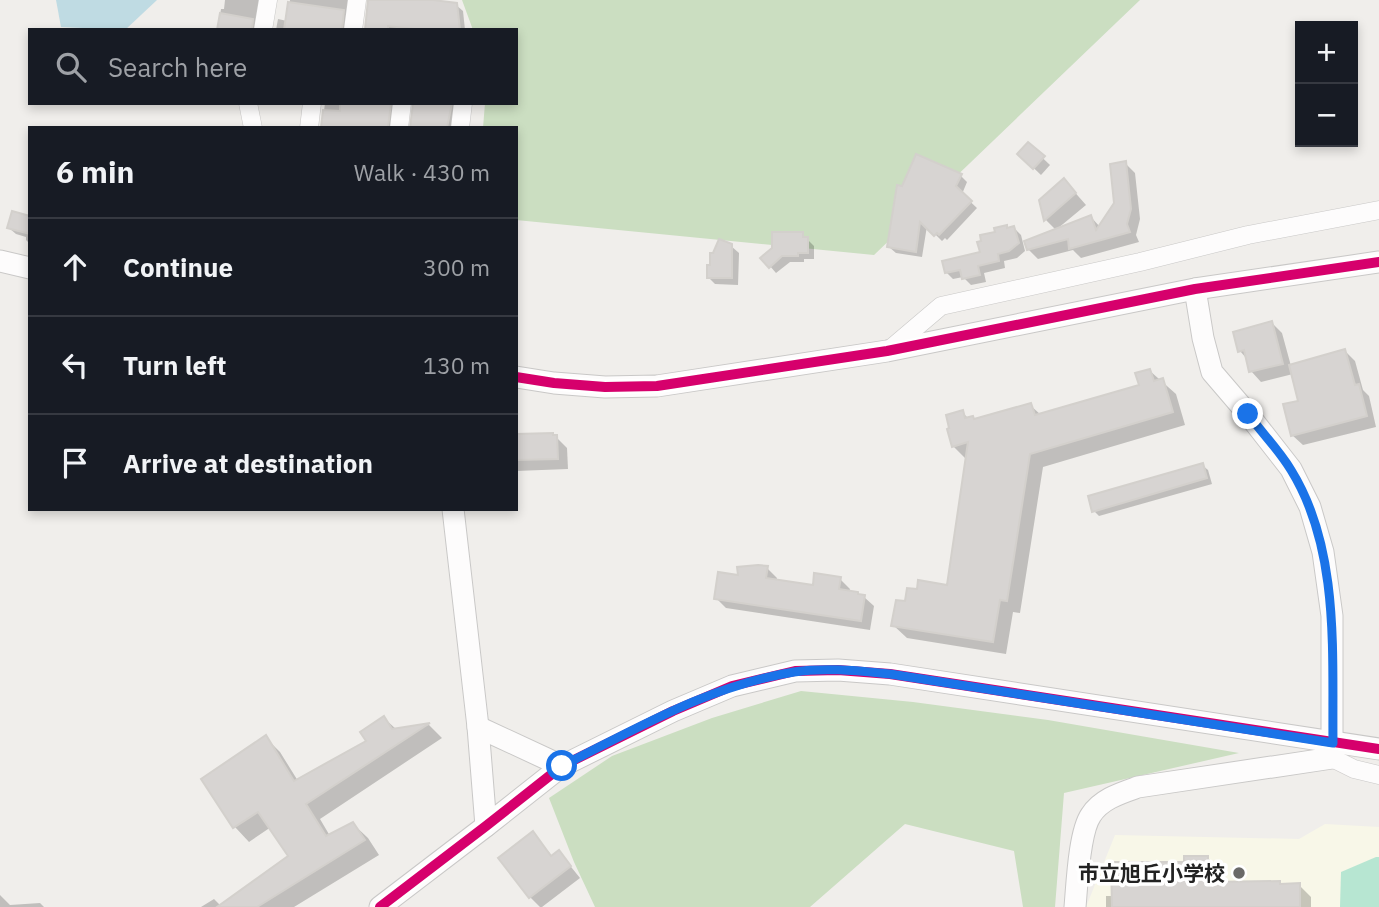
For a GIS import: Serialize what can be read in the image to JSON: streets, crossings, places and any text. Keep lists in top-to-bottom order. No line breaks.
{"places":["市立旭丘小学校"],"page":{"map_buttons":["+","−"],"search":"Search here","heading":["6 min","Walk · 430 m"],"list":[["Continue","300 m"],["Turn left","130 m"],"Arrive at destination"]}}
